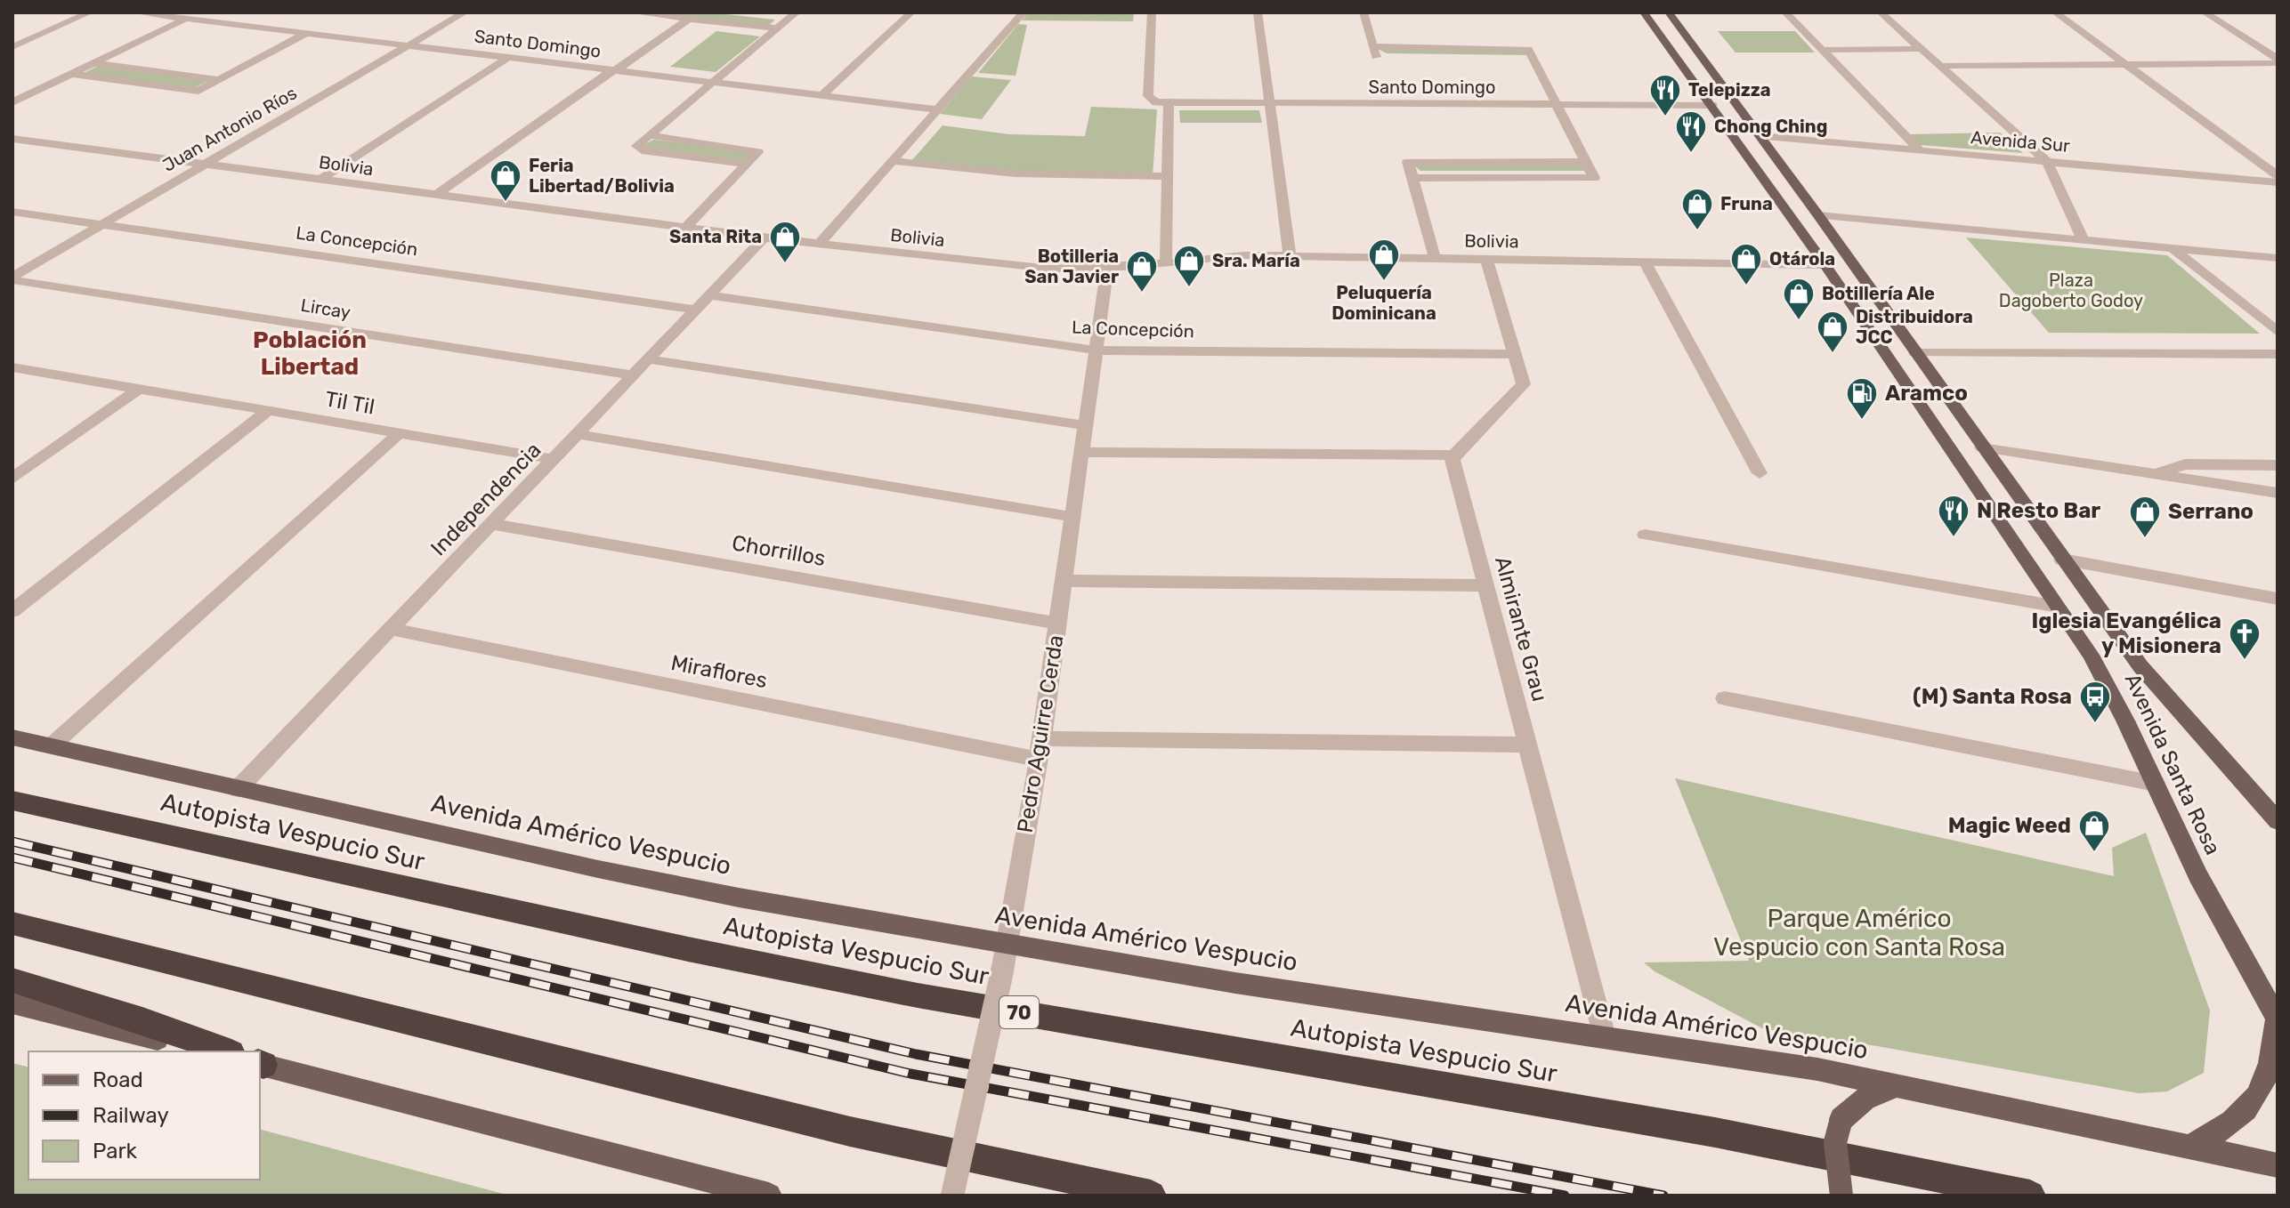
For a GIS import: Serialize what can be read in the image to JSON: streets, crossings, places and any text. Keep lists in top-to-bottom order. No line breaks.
{"streets":{"highway":["Autopista Vespucio Sur","70"],"main road":["Avenida Santa Rosa","Avenida Américo Vespucio"],"street":["Santo Domingo","Juan Antonio Ríos","Avenida Sur","Bolivia","La Concepción","Lircay","Til Til","Independencia","Chorrillos","Almirante Grau","Miraflores","Pedro Aguirre Cerda"]},"crossings":[["Santo Domingo","Juan Antonio Ríos"],["Santo Domingo","Avenida Santa Rosa"],["Juan Antonio Ríos","Bolivia"],["Juan Antonio Ríos","La Concepción"],["Juan Antonio Ríos","Lircay"],["Avenida Sur","Avenida Santa Rosa"],["Bolivia","Independencia"],["Bolivia","Pedro Aguirre Cerda"],["Bolivia","Avenida Santa Rosa"],["La Concepción","Independencia"],["La Concepción","Pedro Aguirre Cerda"],["Lircay","Independencia"],["Til Til","Independencia"],["Independencia","Chorrillos"],["Independencia","Miraflores"],["Independencia","Avenida Américo Vespucio"],["Chorrillos","Pedro Aguirre Cerda"],["Almirante Grau","Avenida Américo Vespucio"],["Miraflores","Pedro Aguirre Cerda"],["Pedro Aguirre Cerda","Avenida Américo Vespucio"]],"districts":["Población Libertad"],"parks":["Plaza Dagoberto Godoy","Parque Américo Vespucio con Santa Rosa"],"places":{"restaurant":["Telepizza","Chong Ching","N Resto Bar"],"shop":["Feria Libertad/Bolivia","Fruna","Santa Rita","Peluquería Dominicana","Otárola","Sra. María","Botilleria San Javier","Botillería Ale","Distribuidora JCC","Serrano","Magic Weed"],"fuel station":["Aramco"],"church":["Iglesia Evangélica y Misionera"],"bus stop":["(M) Santa Rosa"]},"legend":["Road","Railway","Park"]}
